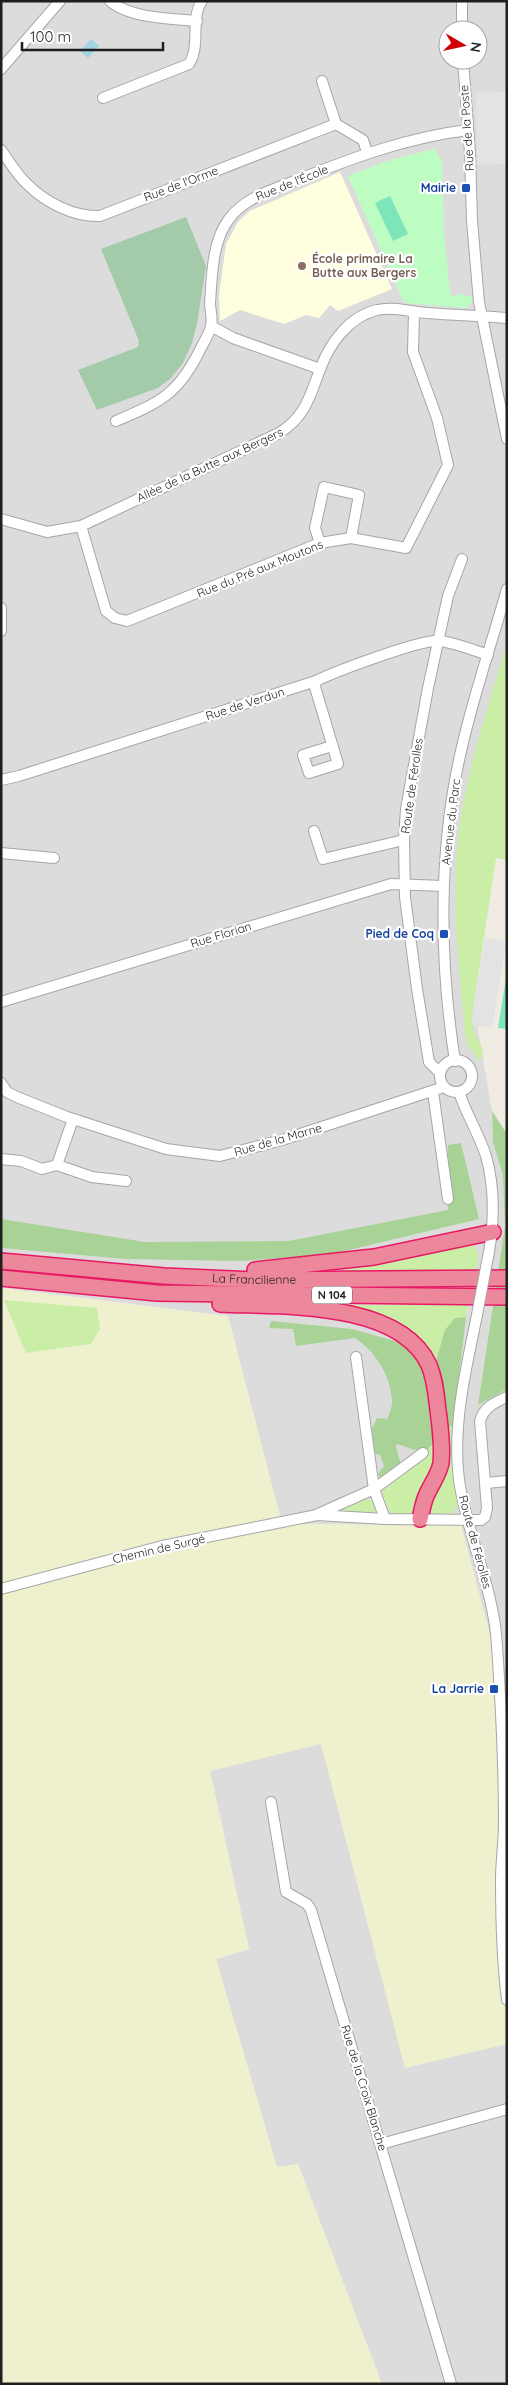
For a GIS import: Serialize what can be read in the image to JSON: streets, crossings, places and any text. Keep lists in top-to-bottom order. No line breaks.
{"streets":{"highway":["La Francilienne","N 104"],"street":["Rue de la Poste","Rue de l'École","Rue de l'Orme","Allée de la Butte aux Bergers","Rue du Pré aux Moutons","Rue de Verdun","Route de Férolles","Avenue du Parc","Rue Florian","Rue de la Marne","Chemin de Surgé","Rue de la Croix Blanche"]},"crossings":[["Rue de la Poste","Rue de l'École"],["Rue de la Poste","Allée de la Butte aux Bergers"],["Allée de la Butte aux Bergers","Rue du Pré aux Moutons"],["Rue de Verdun","Route de Férolles"],["Route de Férolles","Avenue du Parc"],["Route de Férolles","Rue Florian"],["Route de Férolles","Rue de la Marne"],["Route de Férolles","Chemin de Surgé"],["Avenue du Parc","Rue Florian"],["Avenue du Parc","Rue de la Marne"]],"places":{"transit":["Mairie","Pied de Coq","La Jarrie"],"other":["École primaire La Butte aux Bergers"]},"scale_bar":"100 m","north":"right"}
